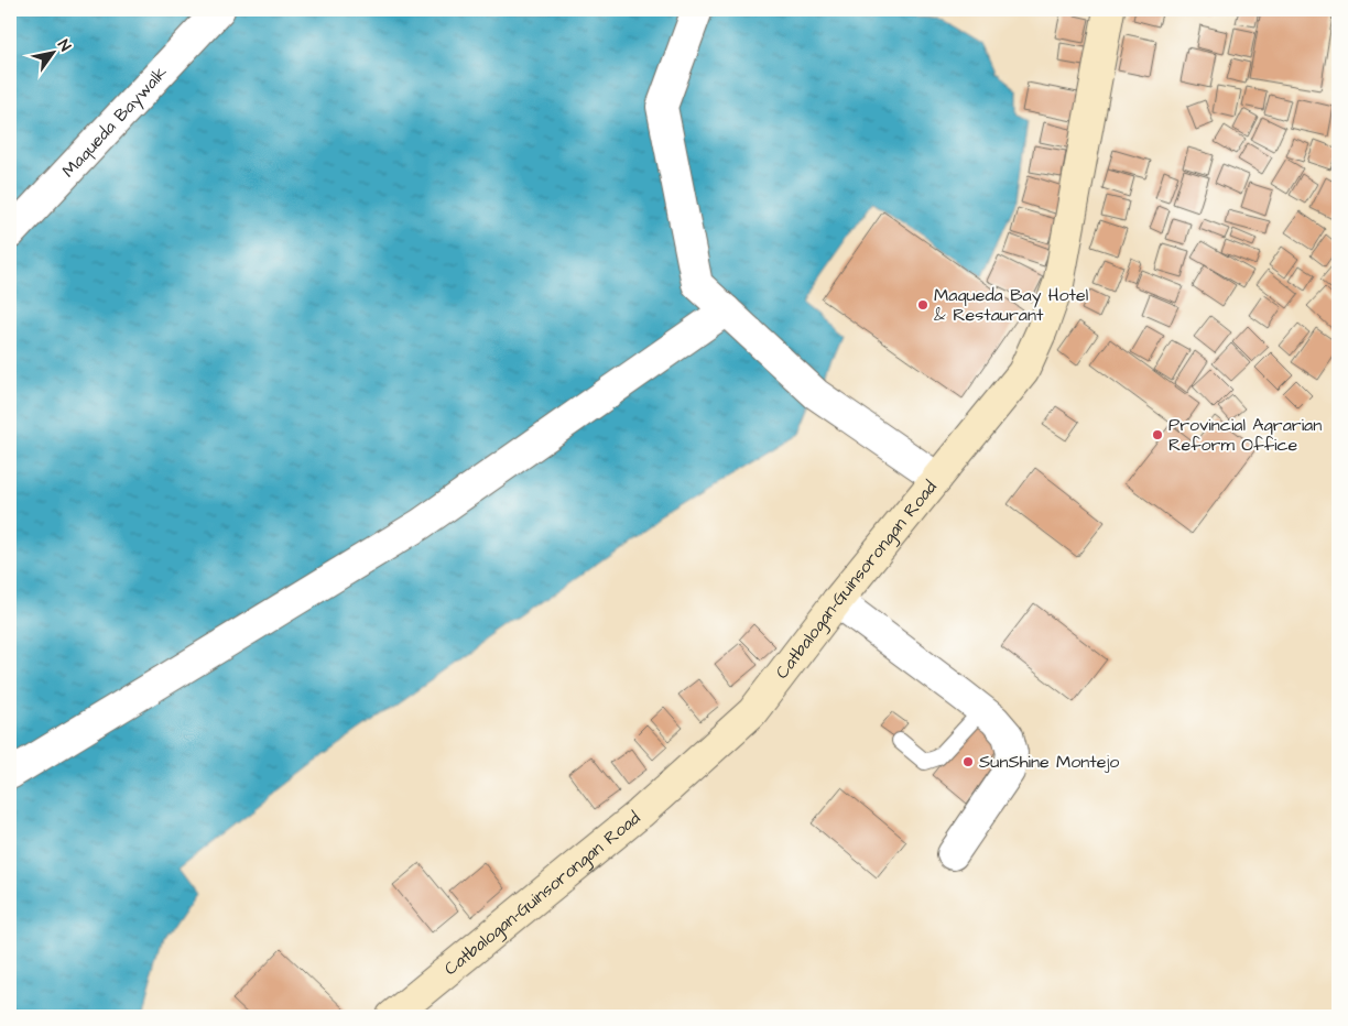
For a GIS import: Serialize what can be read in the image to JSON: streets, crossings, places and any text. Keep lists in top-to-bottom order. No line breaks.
{"streets":{"street":["Maqueda Baywalk","Catbalogan-Guinsorongan Road"]},"places":["Maqueda Bay Hotel & Restaurant","Provincial Agrarian Reform Office","SunShine Montejo"],"north":"top right"}
